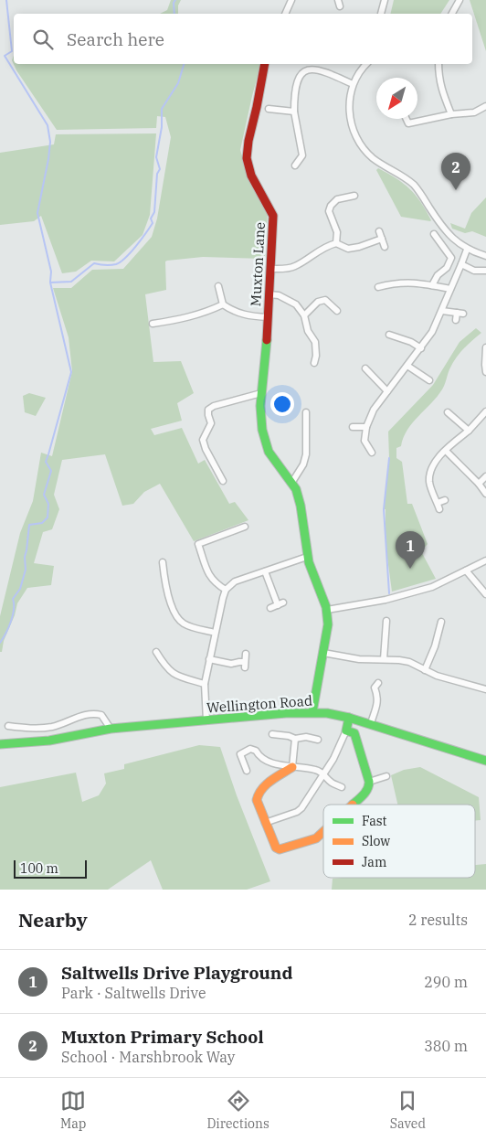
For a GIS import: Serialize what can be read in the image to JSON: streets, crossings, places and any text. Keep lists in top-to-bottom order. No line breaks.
{"streets":{"street":["Muxton Lane","Wellington Road"]},"crossings":[["Muxton Lane","Wellington Road"]],"legend":["Fast","Slow","Jam"],"scale_bar":"100 m","north":"bottom left","page":{"search":"Search here","pins":["2","1"],"scale":"100 m","heading":["Nearby","2 results"],"list":[{"mark":"1","name":"Saltwells Drive Playground","note":"Park · Saltwells Drive","value":"290 m"},{"mark":"2","name":"Muxton Primary School","note":"School · Marshbrook Way","value":"380 m"}],"nav":["Map","Directions","Saved"]}}
